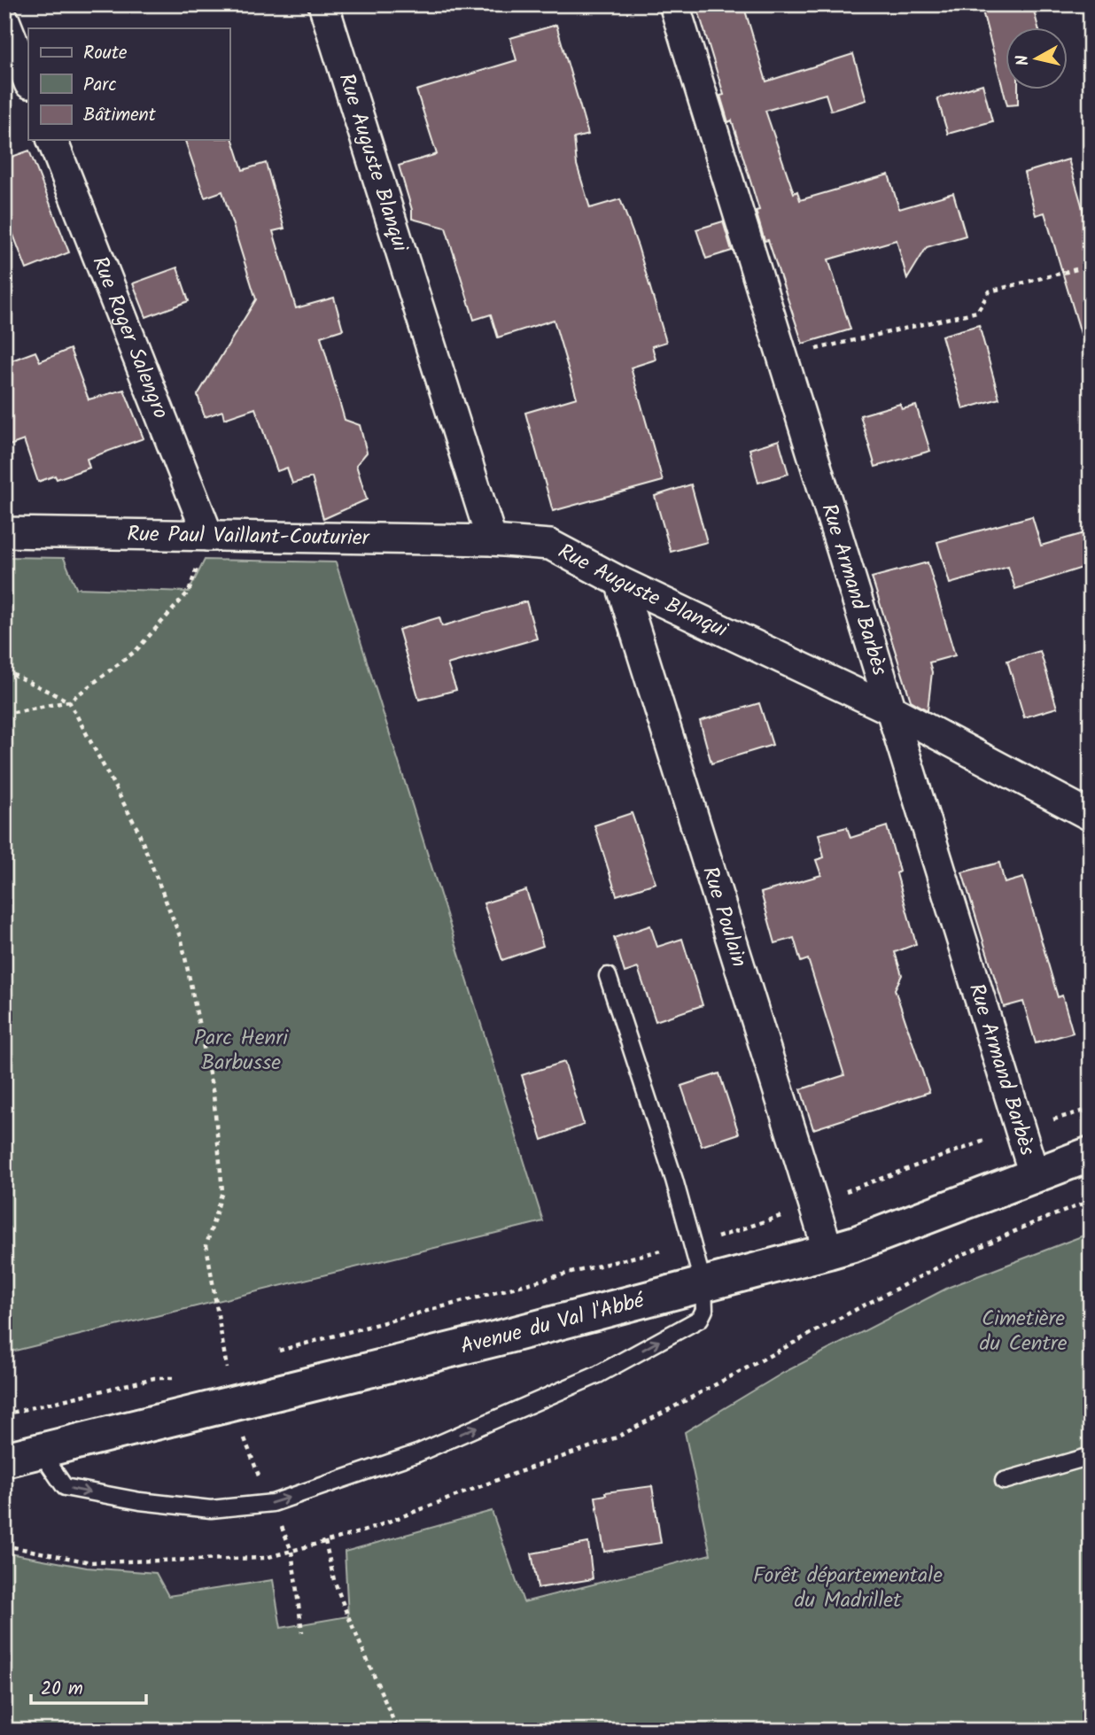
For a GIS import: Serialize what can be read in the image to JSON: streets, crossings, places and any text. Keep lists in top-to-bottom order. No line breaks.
{"streets":{"main road":["Avenue du Val l'Abbé"],"street":["Rue Auguste Blanqui","Rue Roger Salengro","Rue Paul Vaillant-Couturier","Rue Armand Barbès","Rue Poulain"]},"crossings":[["Rue Auguste Blanqui","Rue Paul Vaillant-Couturier"],["Rue Auguste Blanqui","Rue Armand Barbès"],["Rue Auguste Blanqui","Rue Poulain"],["Rue Roger Salengro","Rue Paul Vaillant-Couturier"],["Rue Armand Barbès","Avenue du Val l'Abbé"],["Rue Poulain","Avenue du Val l'Abbé"]],"parks":["Parc Henri Barbusse","Cimetière du Centre","Forêt départementale du Madrillet"],"legend":["Route","Parc","Bâtiment"],"scale_bar":"20 m","north":"left"}
